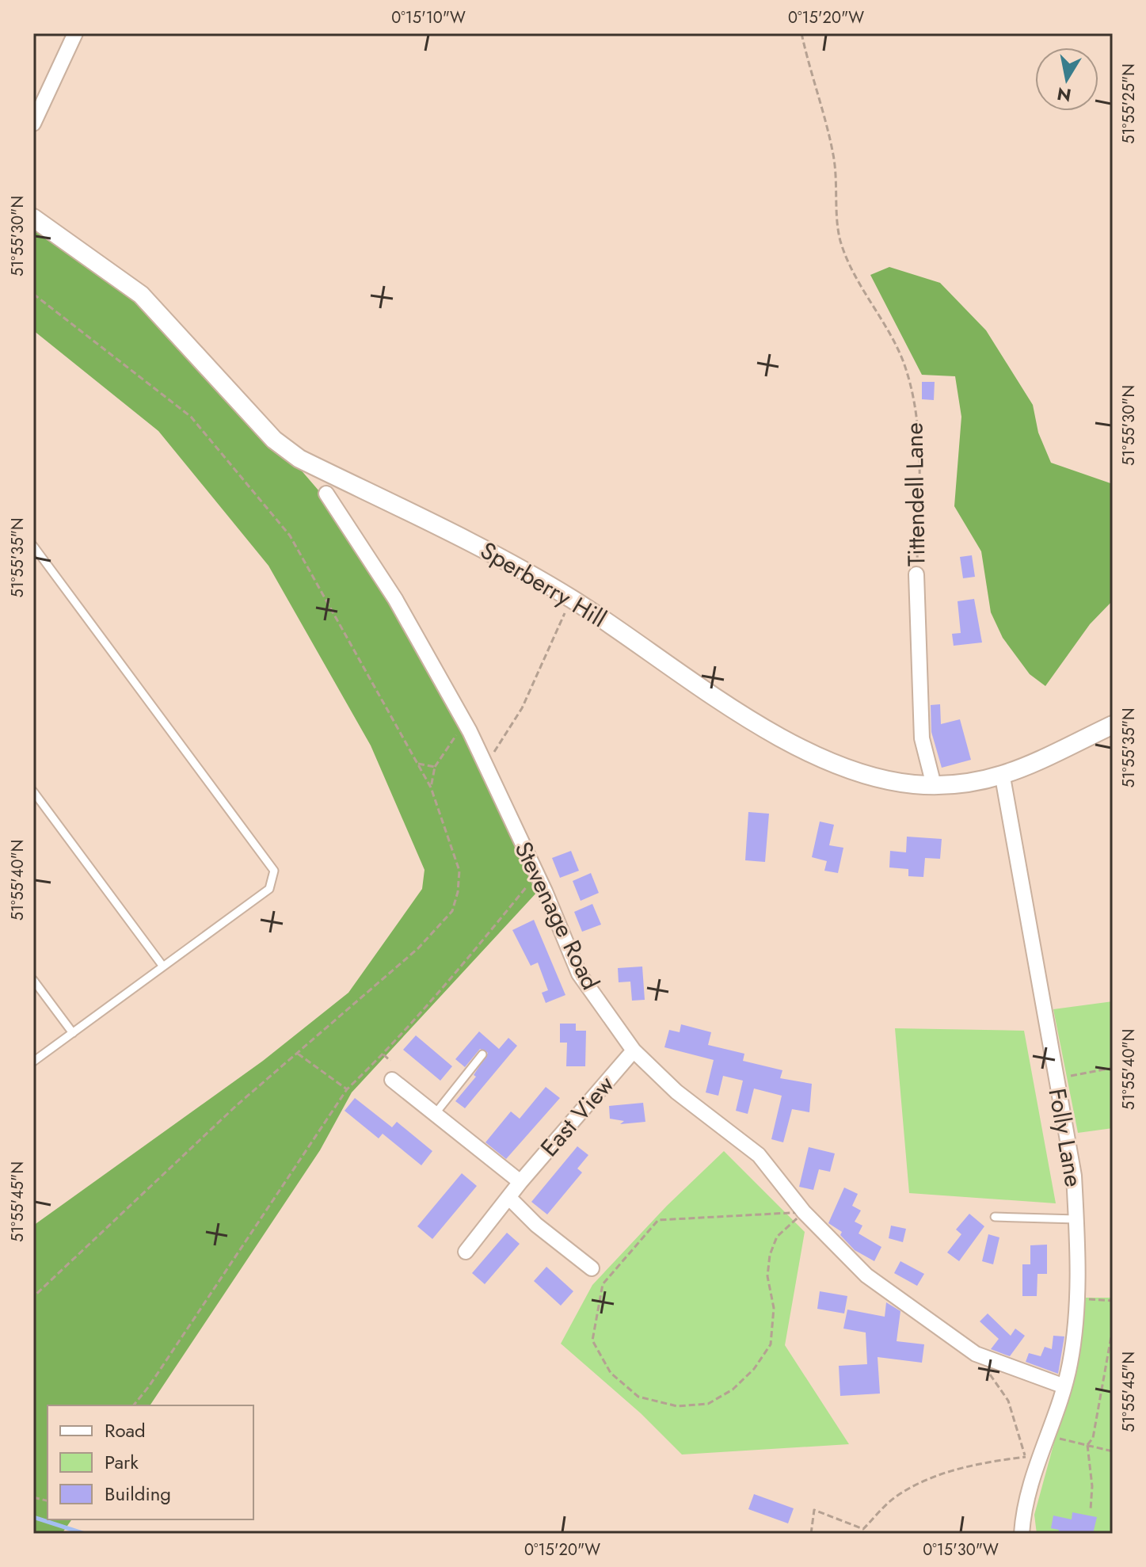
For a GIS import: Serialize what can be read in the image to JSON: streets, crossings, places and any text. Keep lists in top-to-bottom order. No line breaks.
{"streets":{"street":["Tittendell Lane","Sperberry Hill","Stevenage Road","East View","Folly Lane"]},"crossings":[["Tittendell Lane","Sperberry Hill"],["Sperberry Hill","Folly Lane"],["Stevenage Road","East View"],["Stevenage Road","Folly Lane"]],"legend":["Road","Park","Building"],"north":"bottom","coordinates":["0°15'10\"W","0°15'20\"W","51°55'25\"N","51°55'30\"N","51°55'35\"N","51°55'40\"N","51°55'45\"N","0°15'30\"W"]}
